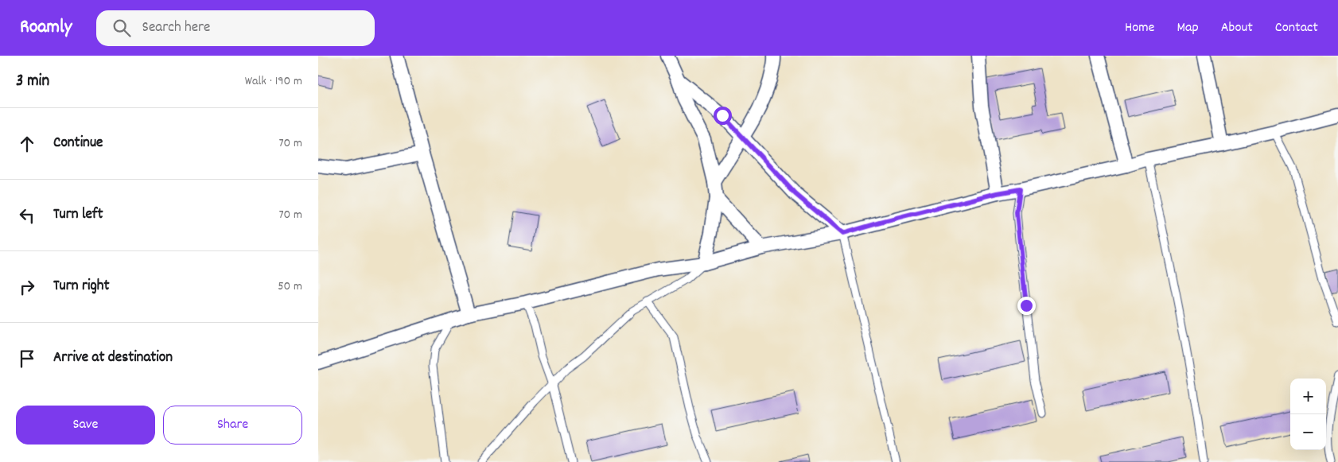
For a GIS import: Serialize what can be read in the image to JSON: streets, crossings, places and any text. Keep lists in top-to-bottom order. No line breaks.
{"page":{"header":"Roamly","search":"Search here","nav":["Home","Map","About","Contact"],"heading":["3 min","Walk · 190 m"],"list":[["Continue","70 m"],["Turn left","70 m"],["Turn right","50 m"],"Arrive at destination"],"map_buttons":["+","−"],"buttons":["Save","Share"]}}
